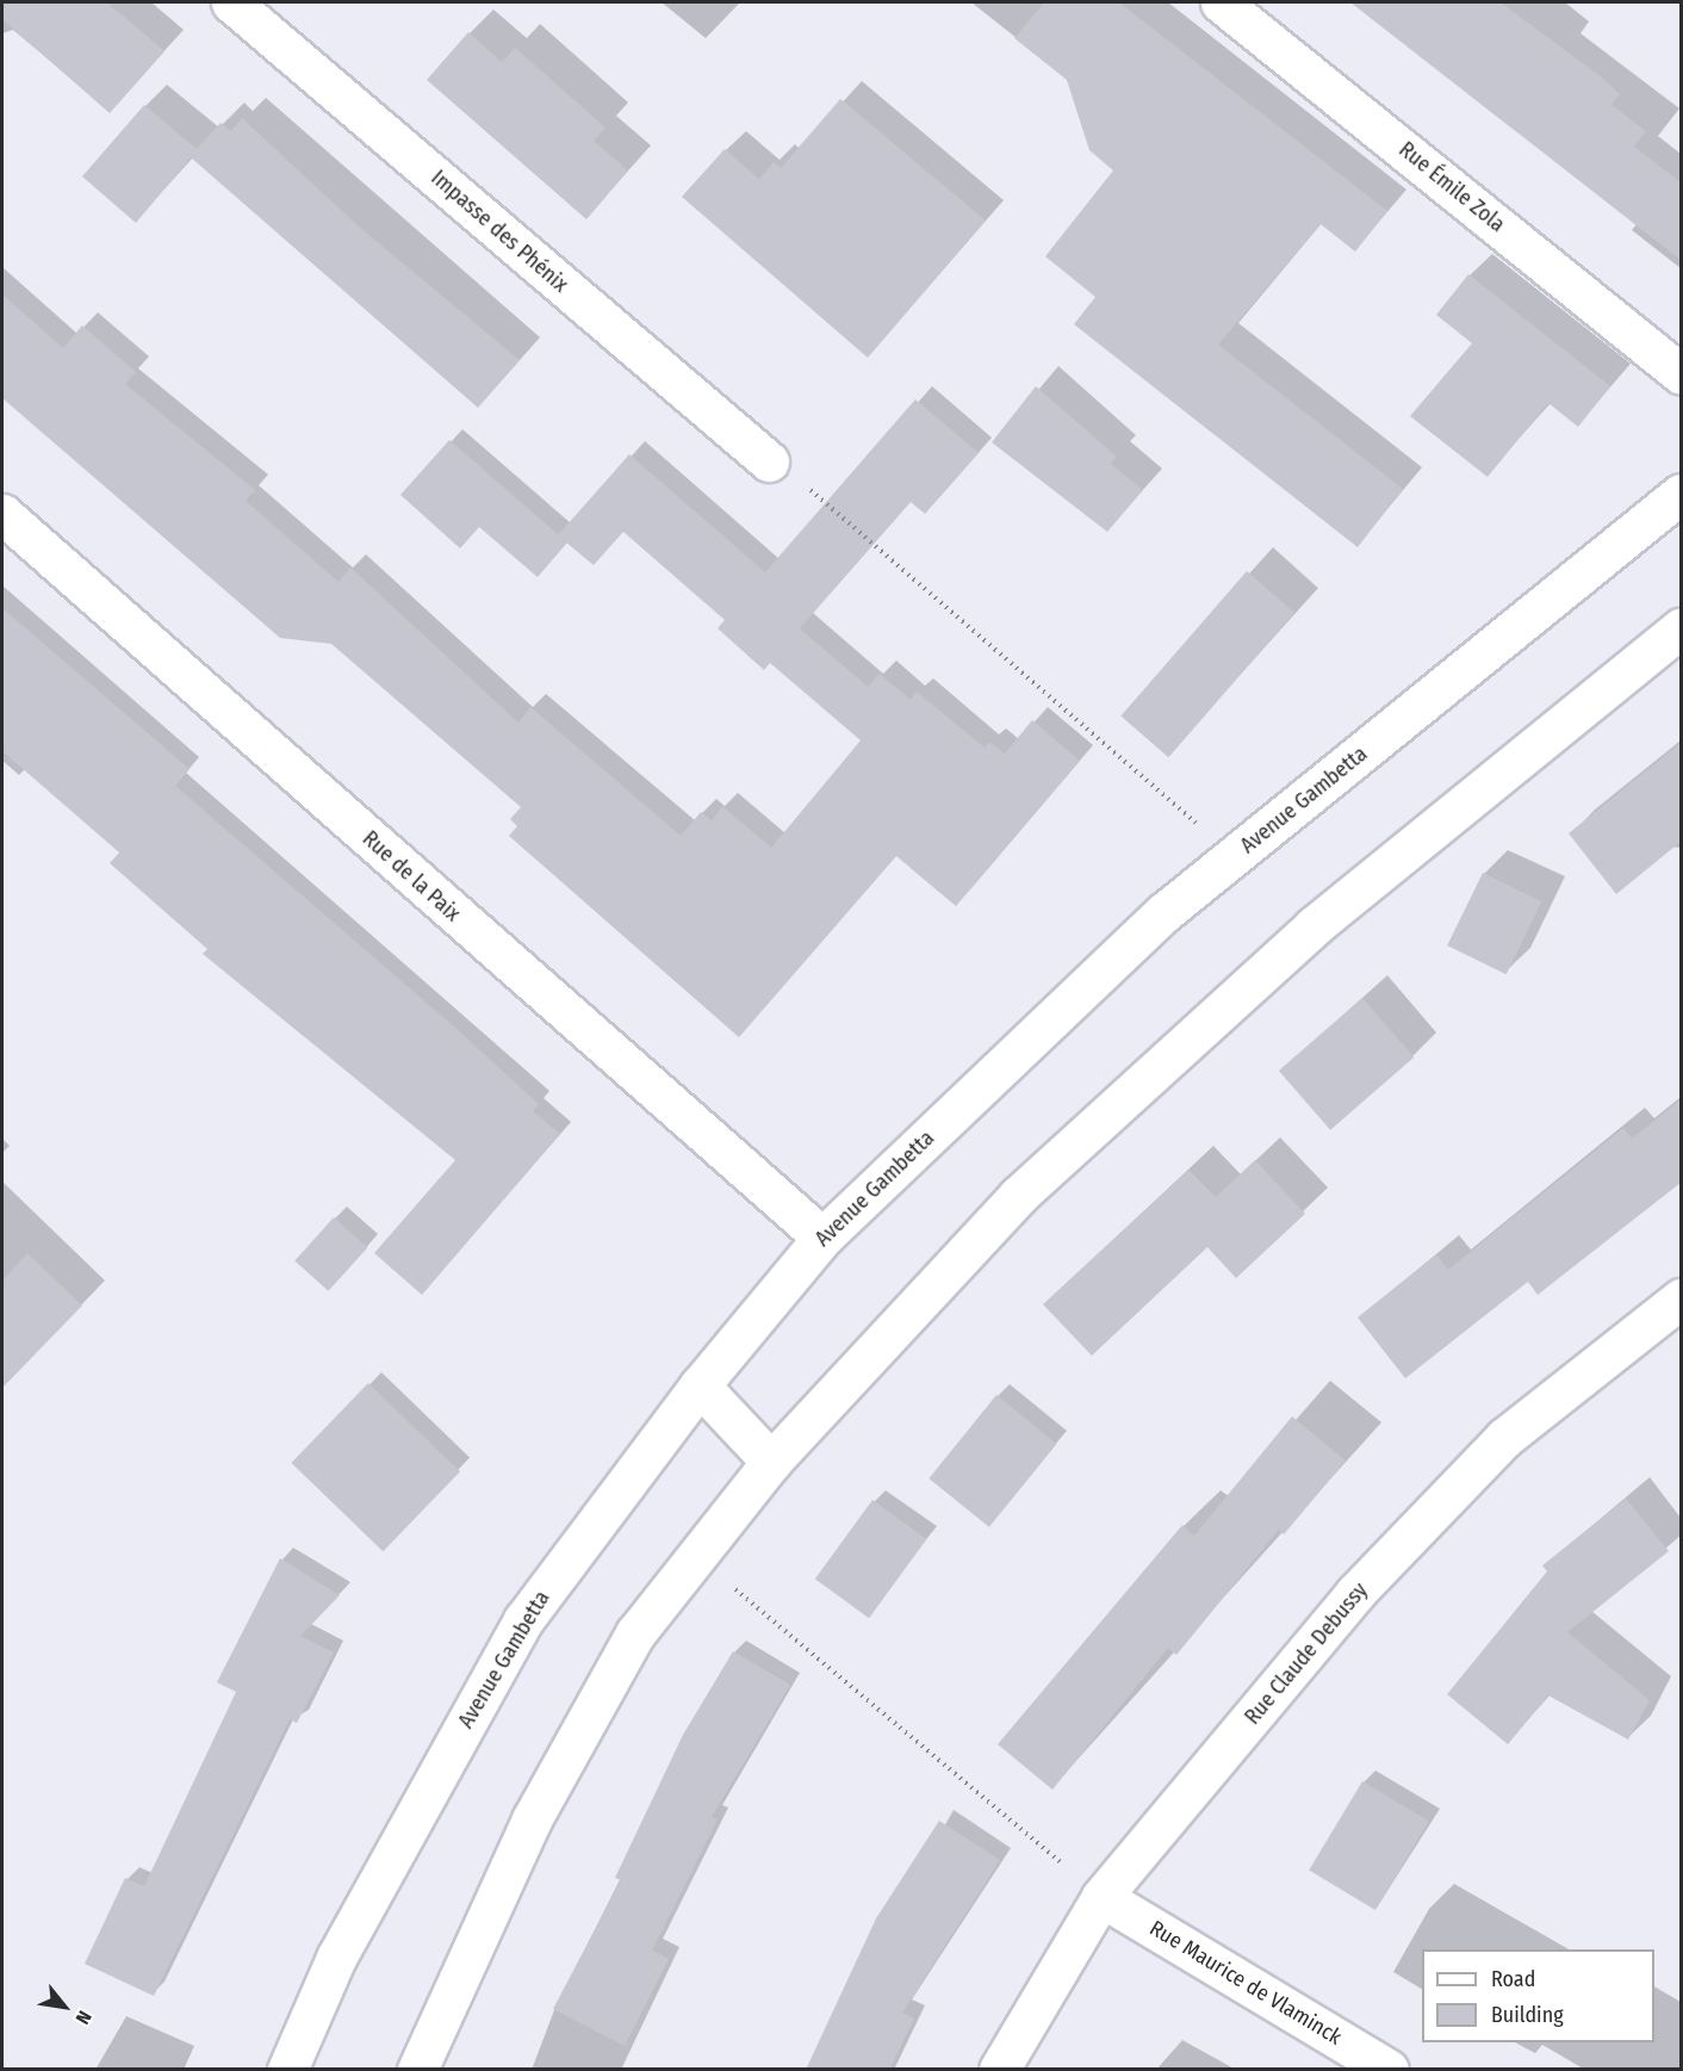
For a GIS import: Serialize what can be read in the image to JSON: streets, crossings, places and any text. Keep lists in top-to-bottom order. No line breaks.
{"streets":{"street":["Rue Émile Zola","Impasse des Phénix","Avenue Gambetta","Rue de la Paix","Rue Claude Debussy","Rue Maurice de Vlaminck"]},"crossings":[["Avenue Gambetta","Rue de la Paix"],["Rue Claude Debussy","Rue Maurice de Vlaminck"]],"legend":["Road","Building"],"north":"bottom right"}
